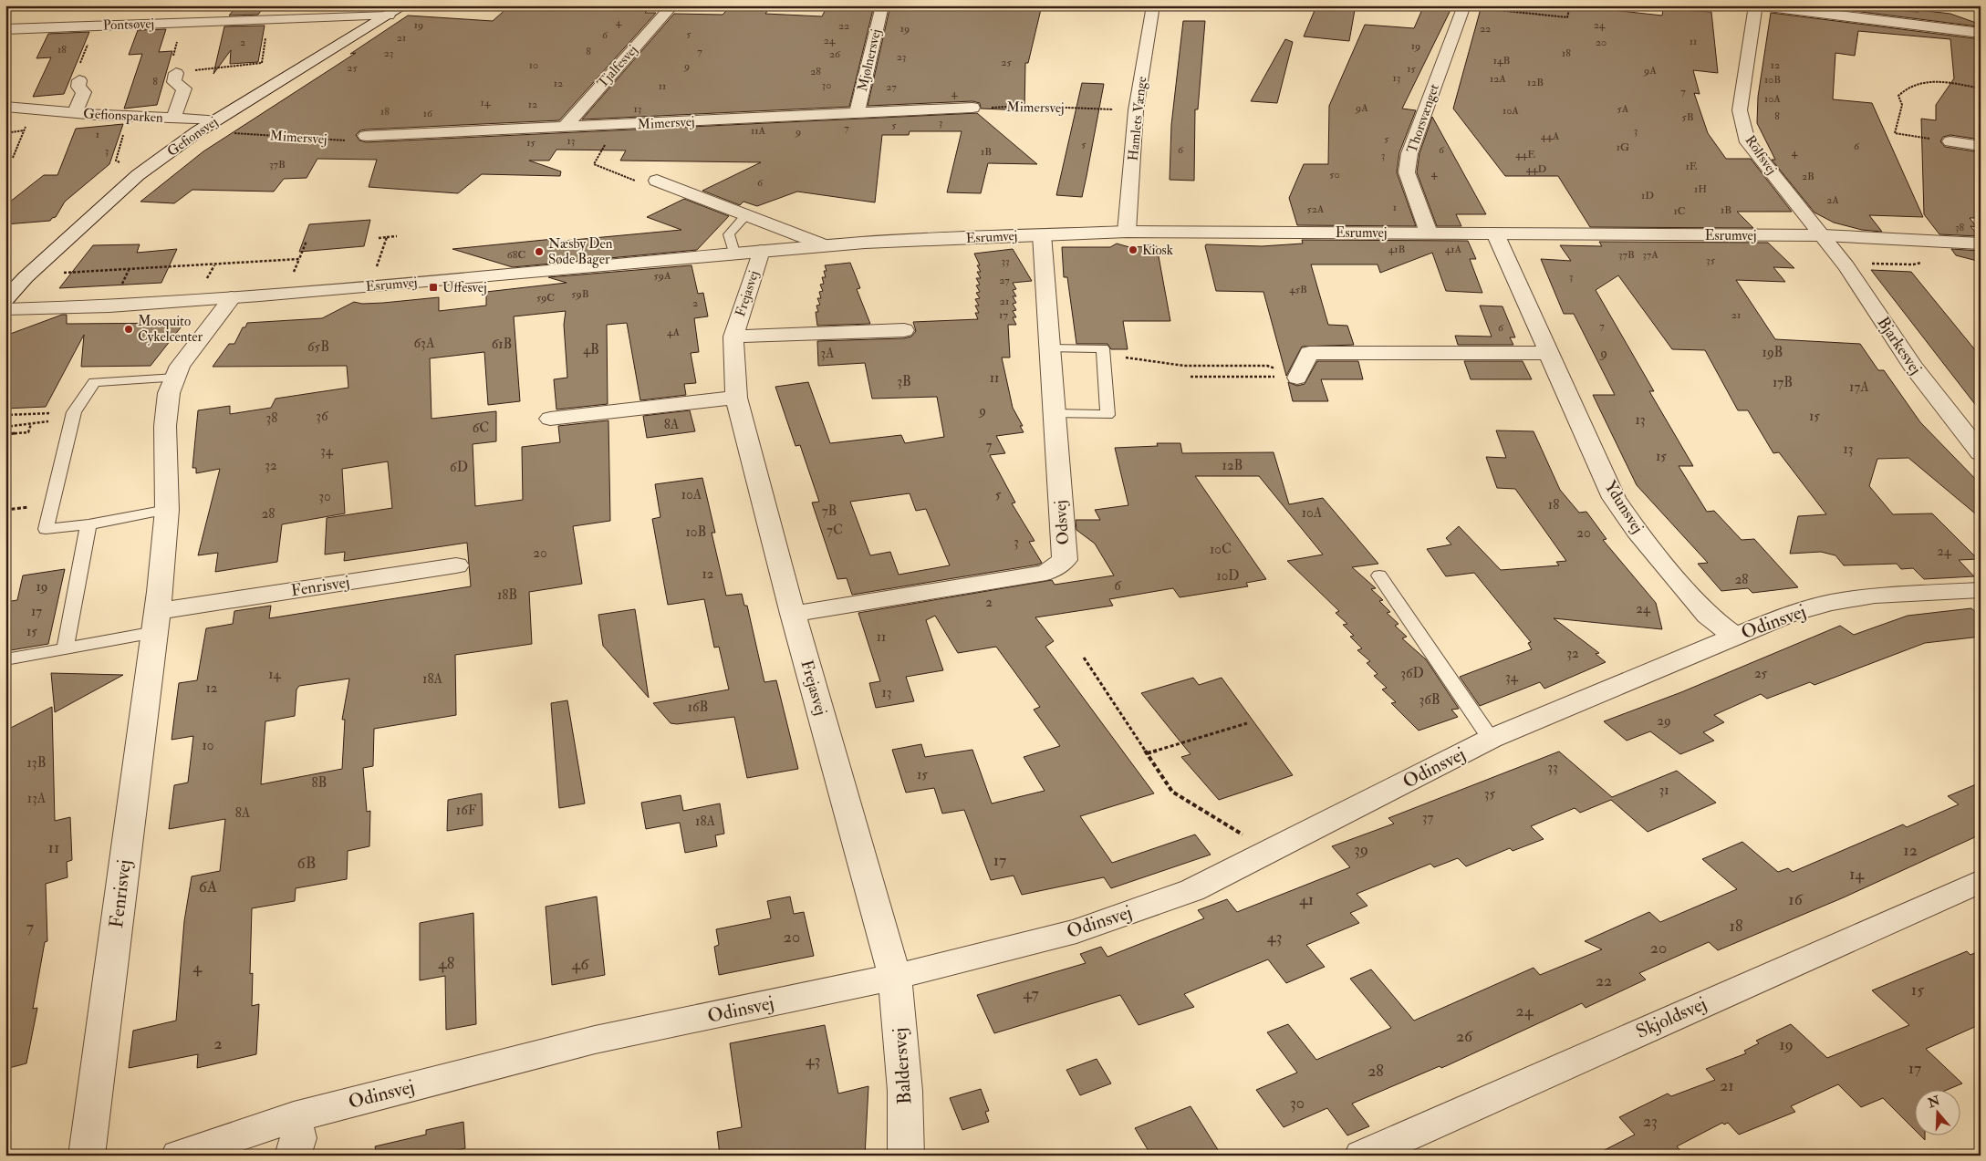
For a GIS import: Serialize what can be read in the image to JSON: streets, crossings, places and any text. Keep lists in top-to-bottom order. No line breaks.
{"streets":{"street":["Pontsøvej","Mjølnersvej","Tjalfesvej","Mimersvej","Gefionsparken","Hamlets Vænge","Thorsvænget","Gefionsvej","Rolfsvej","Esrumvej","Frejasvej","Bjarkesvej","Ydunsvej","Odsvej","Fenrisvej","Odinsvej","Skjoldsvej","Baldersvej"]},"crossings":[["Pontsøvej","Gefionsvej"],["Mjølnersvej","Mimersvej"],["Tjalfesvej","Mimersvej"],["Mimersvej","Hamlets Vænge"],["Mimersvej","Gefionsvej"],["Gefionsparken","Gefionsvej"],["Hamlets Vænge","Esrumvej"],["Thorsvænget","Esrumvej"],["Rolfsvej","Esrumvej"],["Rolfsvej","Bjarkesvej"],["Esrumvej","Frejasvej"],["Esrumvej","Bjarkesvej"],["Esrumvej","Ydunsvej"],["Esrumvej","Odsvej"],["Esrumvej","Fenrisvej"],["Frejasvej","Odsvej"],["Frejasvej","Odinsvej"],["Frejasvej","Baldersvej"],["Ydunsvej","Odinsvej"],["Odinsvej","Baldersvej"]],"places":{"other":["Kiosk","Næsby Den Søde Bager","Mosquito Cykelcenter"],"transit":["Uffesvej"]},"house_numbers":["4","19","24","22","19","22","5","6","21","24","11","2","20","19","18","8","7","23","18","26","23","14B","25","10","12","9","25","15","9A","28","13","12A","10B","8","12B","12","30","11","27","7","4","10A","14","12","9A","13","5A","10A","18","16","8","5B","3","5","7","11A","3","9","1","44A","5","13","15","5","6","1G","6","6","3","1B","4","44E","3","37B","1E","44D","4","50","2B","6","1H","1D","2A","1","52A","1B","1C","38","41B","41A","68C","37B","37A","35","33","59A","3","27","45B","59B","59C","21","2","17","21","7","6","4A","63A","61B","65B","4B","19B","3A","9","11","3B","17B","17A","9","36","15","38","13","8A","6C","7","13","34","15","32","12B","6D","10A","5","30","18","7B","10A","28","7C","10B","20","3","10C","24","20","12","10D","28","6","19","18B","2","24","17","15","11","32","36D","25","14","34","18A","12","13","36B","16B","29","10","13B","33","15","8B","31","35","13A","16F","8A","37","18A","11","39","12","17","6B","14","6A","41","16","18","7","20","43","20","48","46","4","22","15","47","24","26","2","19","43","17","28","21","30","23"],"north":"top"}
